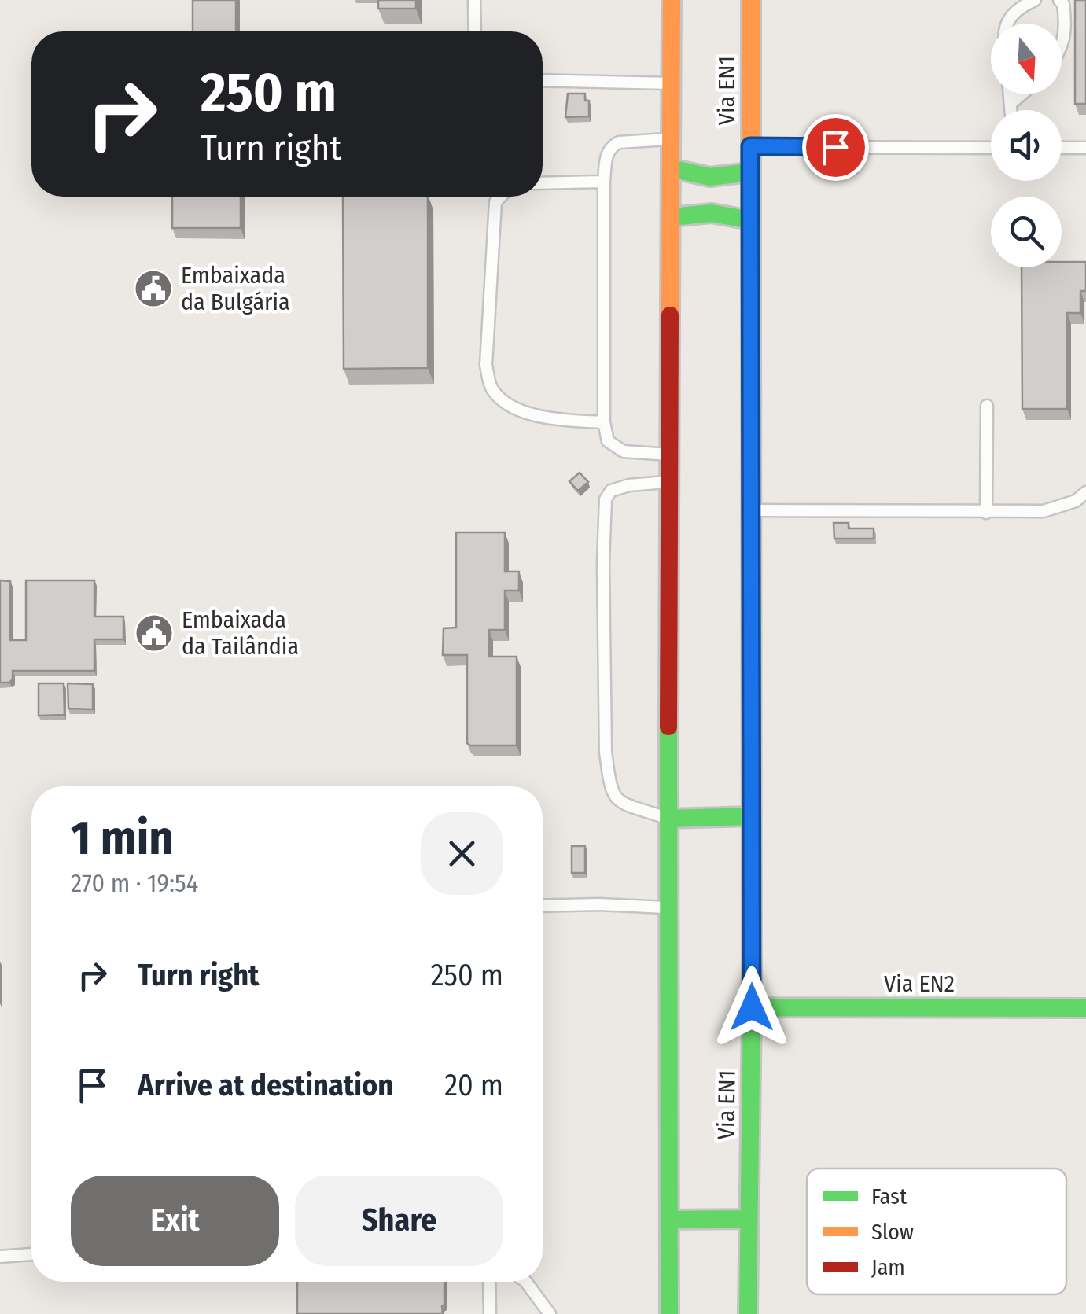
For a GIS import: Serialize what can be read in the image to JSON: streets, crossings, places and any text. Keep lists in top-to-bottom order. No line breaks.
{"streets":{"street":["Via EN1","Via EN2"]},"crossings":[["Via EN1","Via EN2"]],"places":{"public building":["Embaixada da Bulgária","Embaixada da Tailândia"]},"legend":["Fast","Slow","Jam"],"north":"bottom","page":{"turn":["250 m","Turn right"],"heading":["1 min","270 m · 19:54"],"list":[{"name":"Turn right","value":"250 m"},{"name":"Arrive at destination","value":"20 m"}],"buttons":["Exit","Share"]}}
